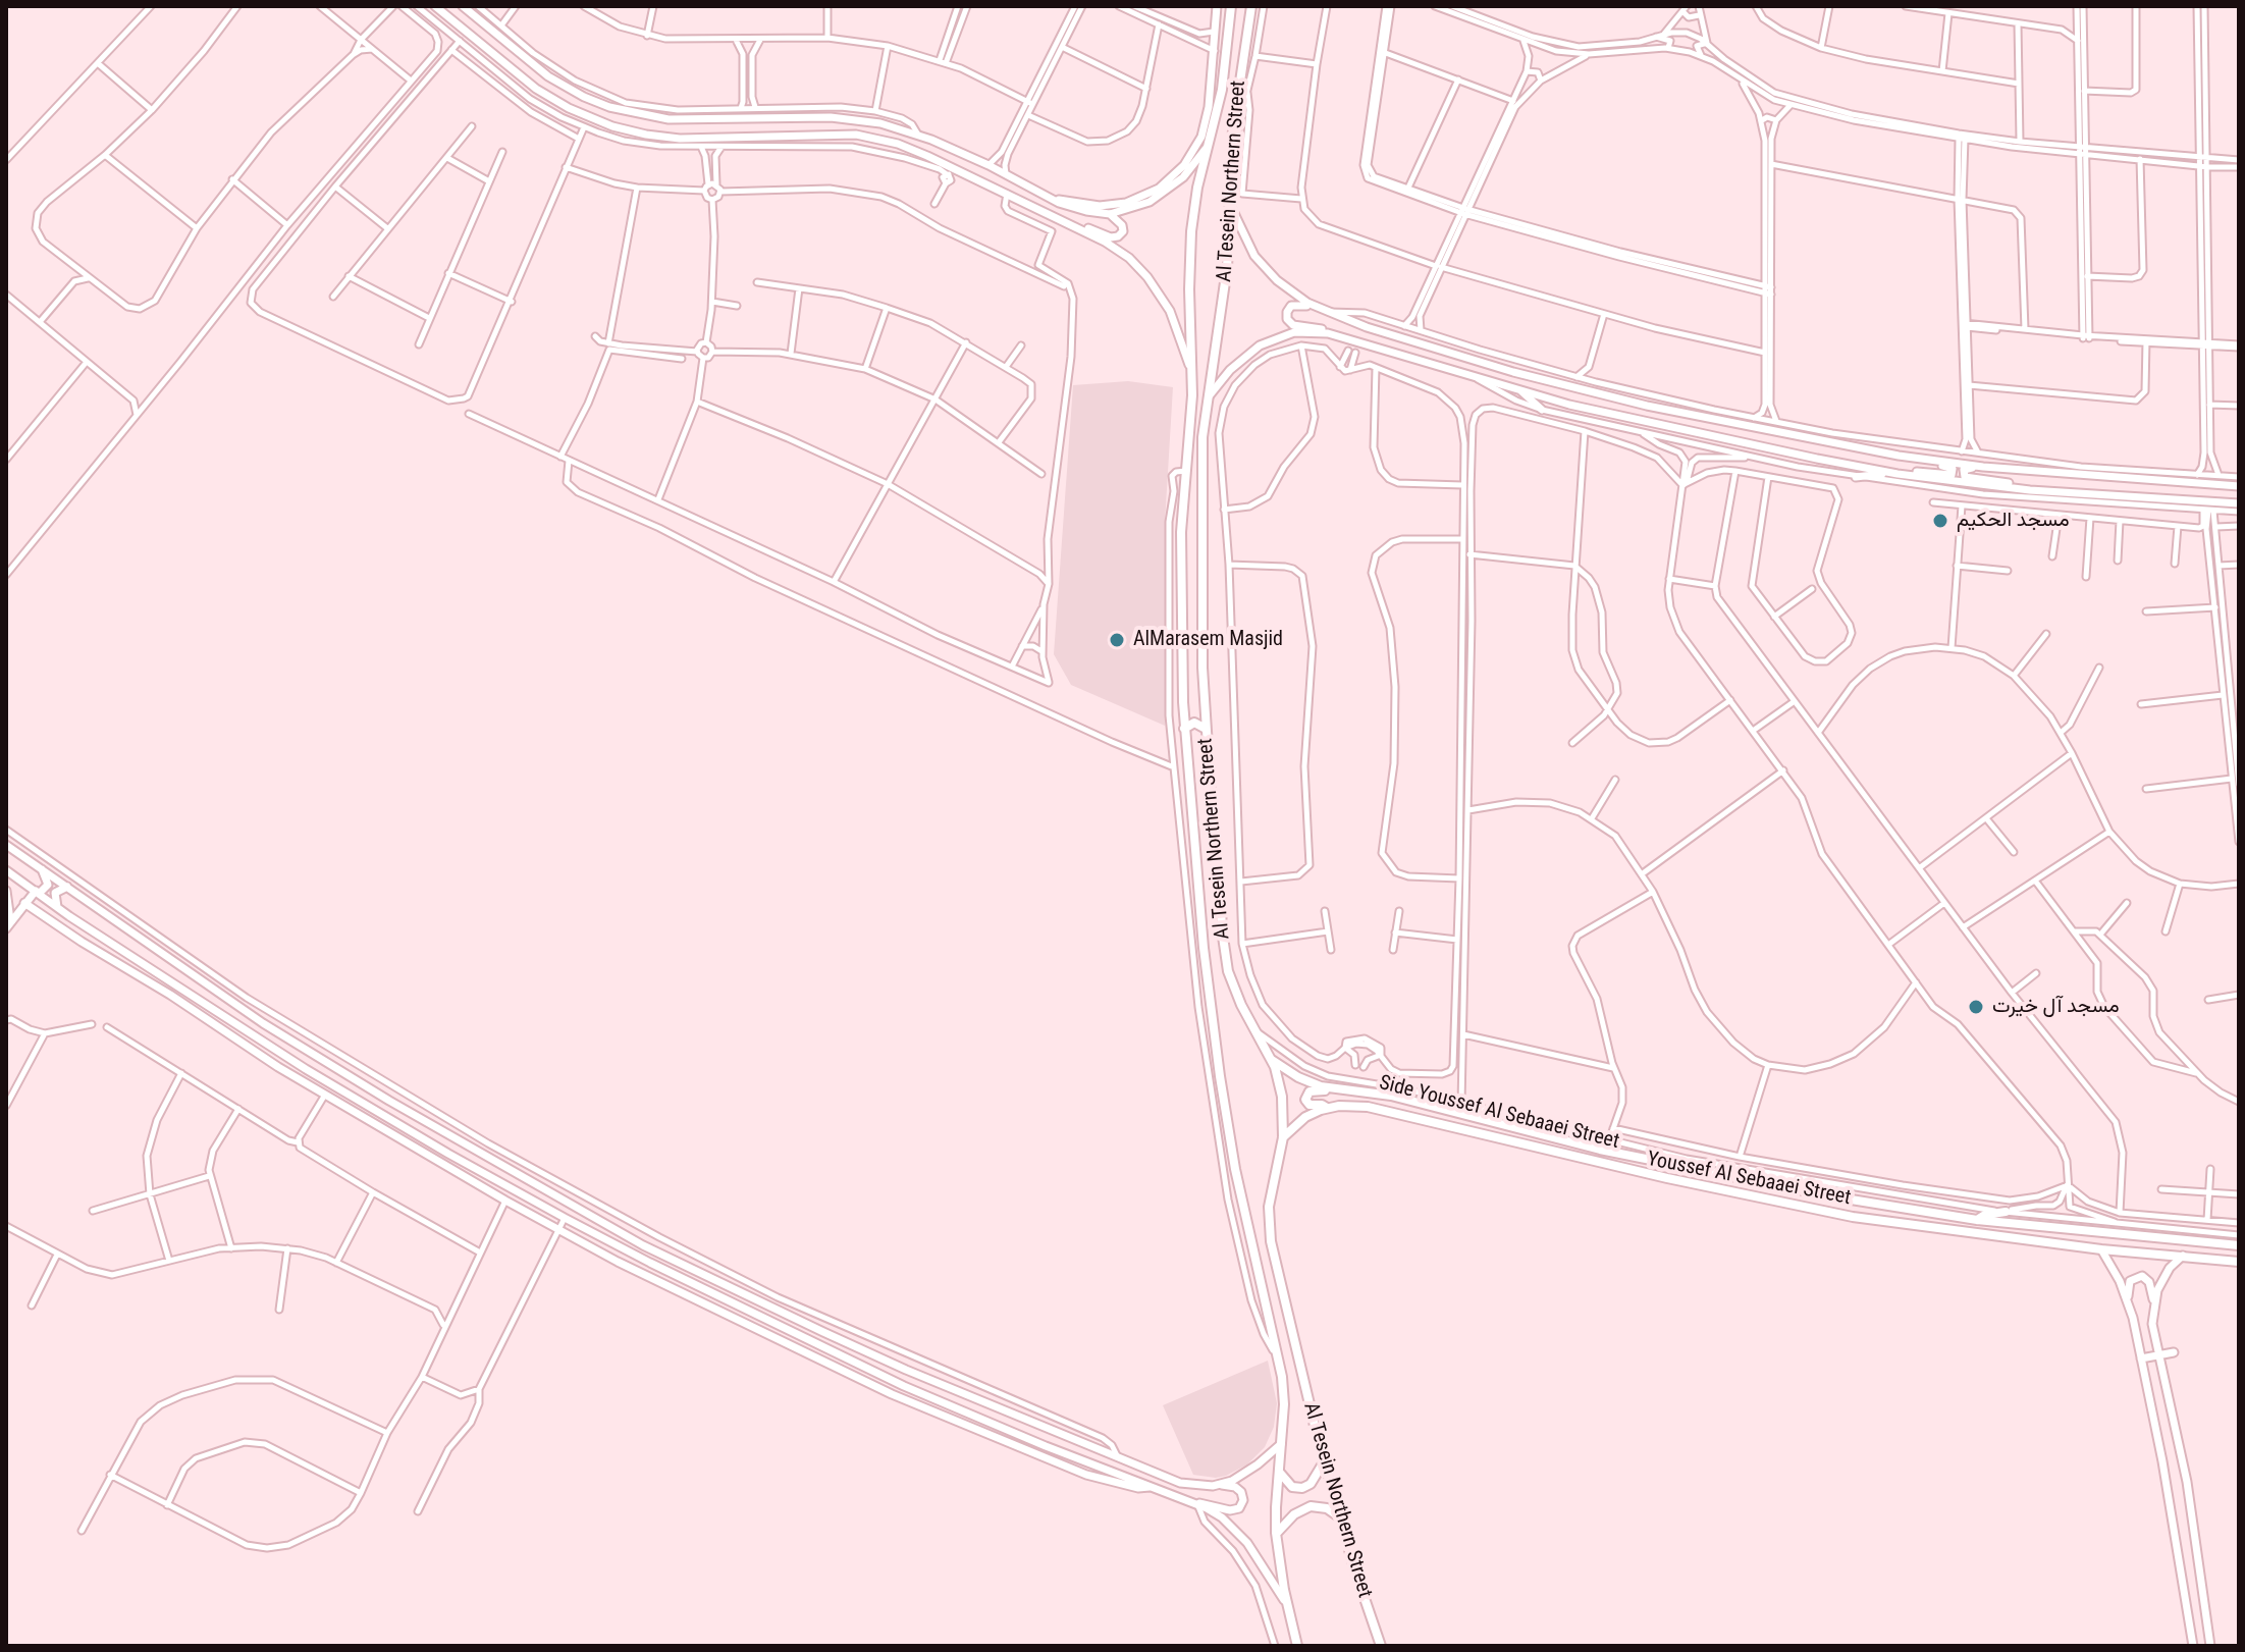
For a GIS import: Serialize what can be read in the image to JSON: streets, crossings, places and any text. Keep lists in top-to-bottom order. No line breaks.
{"streets":{"main road":["Al Tesein Northern Street","Youssef Al Sebaaei Street"],"street":["Side Youssef Al Sebaaei Street"]},"crossings":[["Al Tesein Northern Street","Side Youssef Al Sebaaei Street"],["Al Tesein Northern Street","Youssef Al Sebaaei Street"],["Side Youssef Al Sebaaei Street","Youssef Al Sebaaei Street"]],"places":["مسجد الحكيم","AlMarasem Masjid","مسجد آل خيرت"]}
